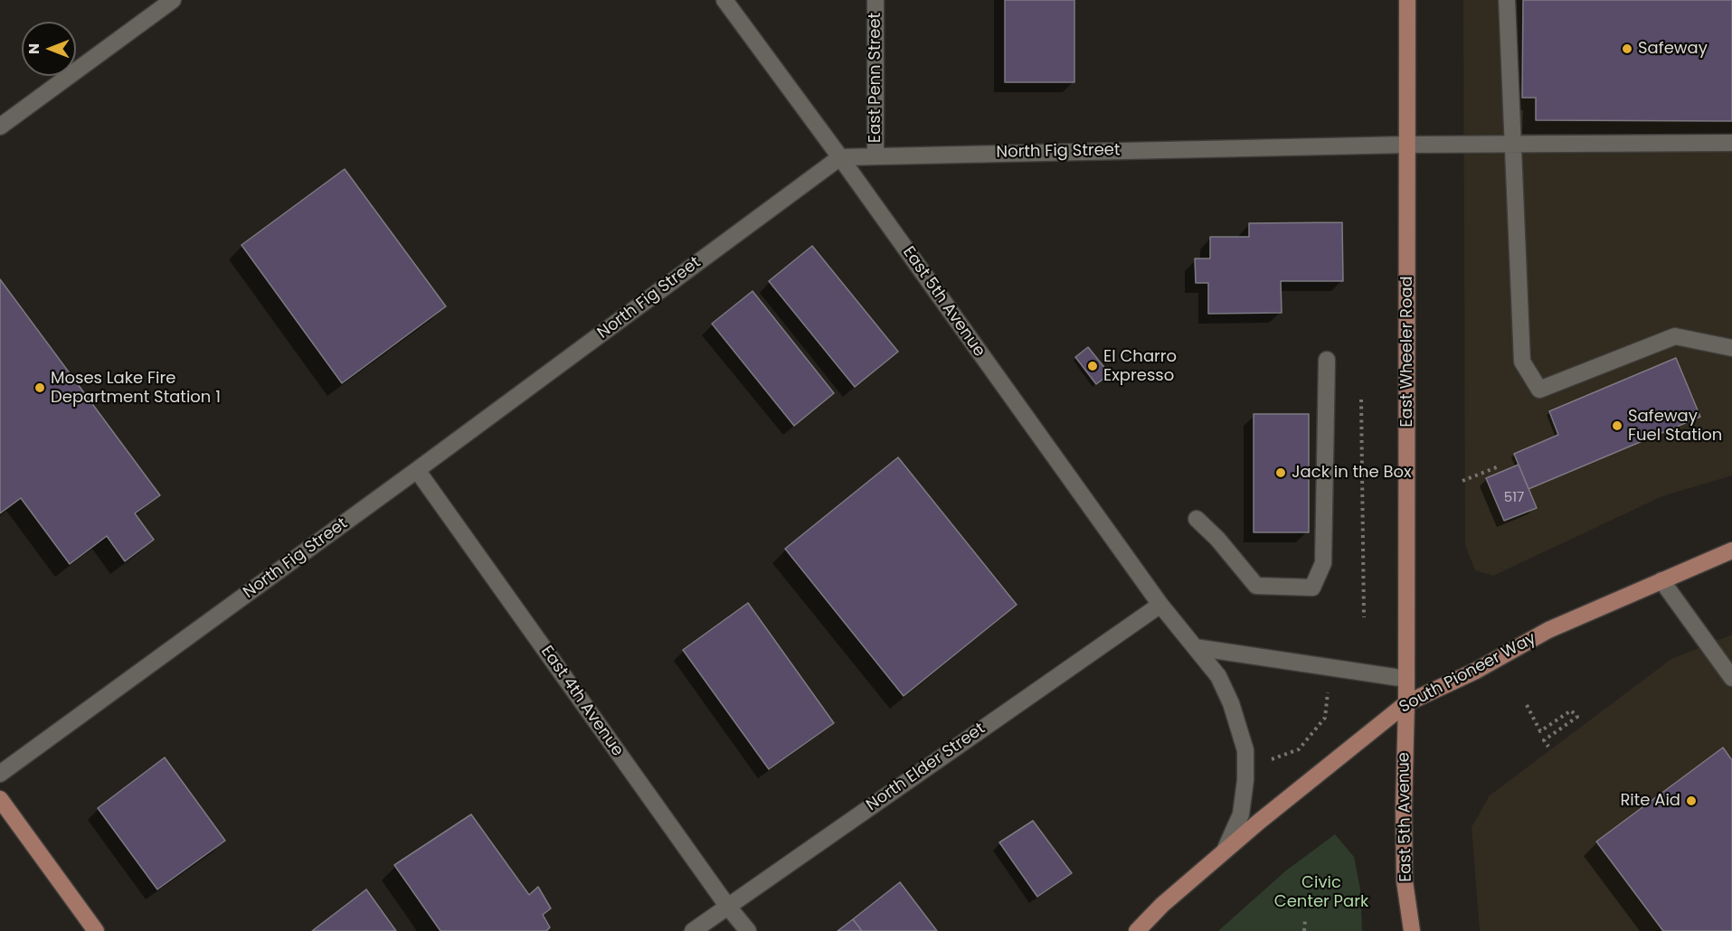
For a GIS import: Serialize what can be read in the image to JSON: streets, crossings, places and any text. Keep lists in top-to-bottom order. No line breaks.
{"streets":{"main road":["East 5th Avenue","East Wheeler Road","South Pioneer Way"],"street":["East Penn Street","North Fig Street","East 4th Avenue","North Elder Street"]},"crossings":[["East Penn Street","North Fig Street"],["North Fig Street","East 5th Avenue"],["North Fig Street","East Wheeler Road"],["North Fig Street","East 4th Avenue"],["East 5th Avenue","East Wheeler Road"],["East 5th Avenue","South Pioneer Way"],["East 5th Avenue","North Elder Street"],["East Wheeler Road","South Pioneer Way"],["East 4th Avenue","North Elder Street"]],"parks":["Civic Center Park"],"places":["Safeway","El Charro Expresso","Moses Lake Fire Department Station 1","Safeway Fuel Station","Jack in the Box","Rite Aid"],"house_numbers":["517"],"north":"left"}
